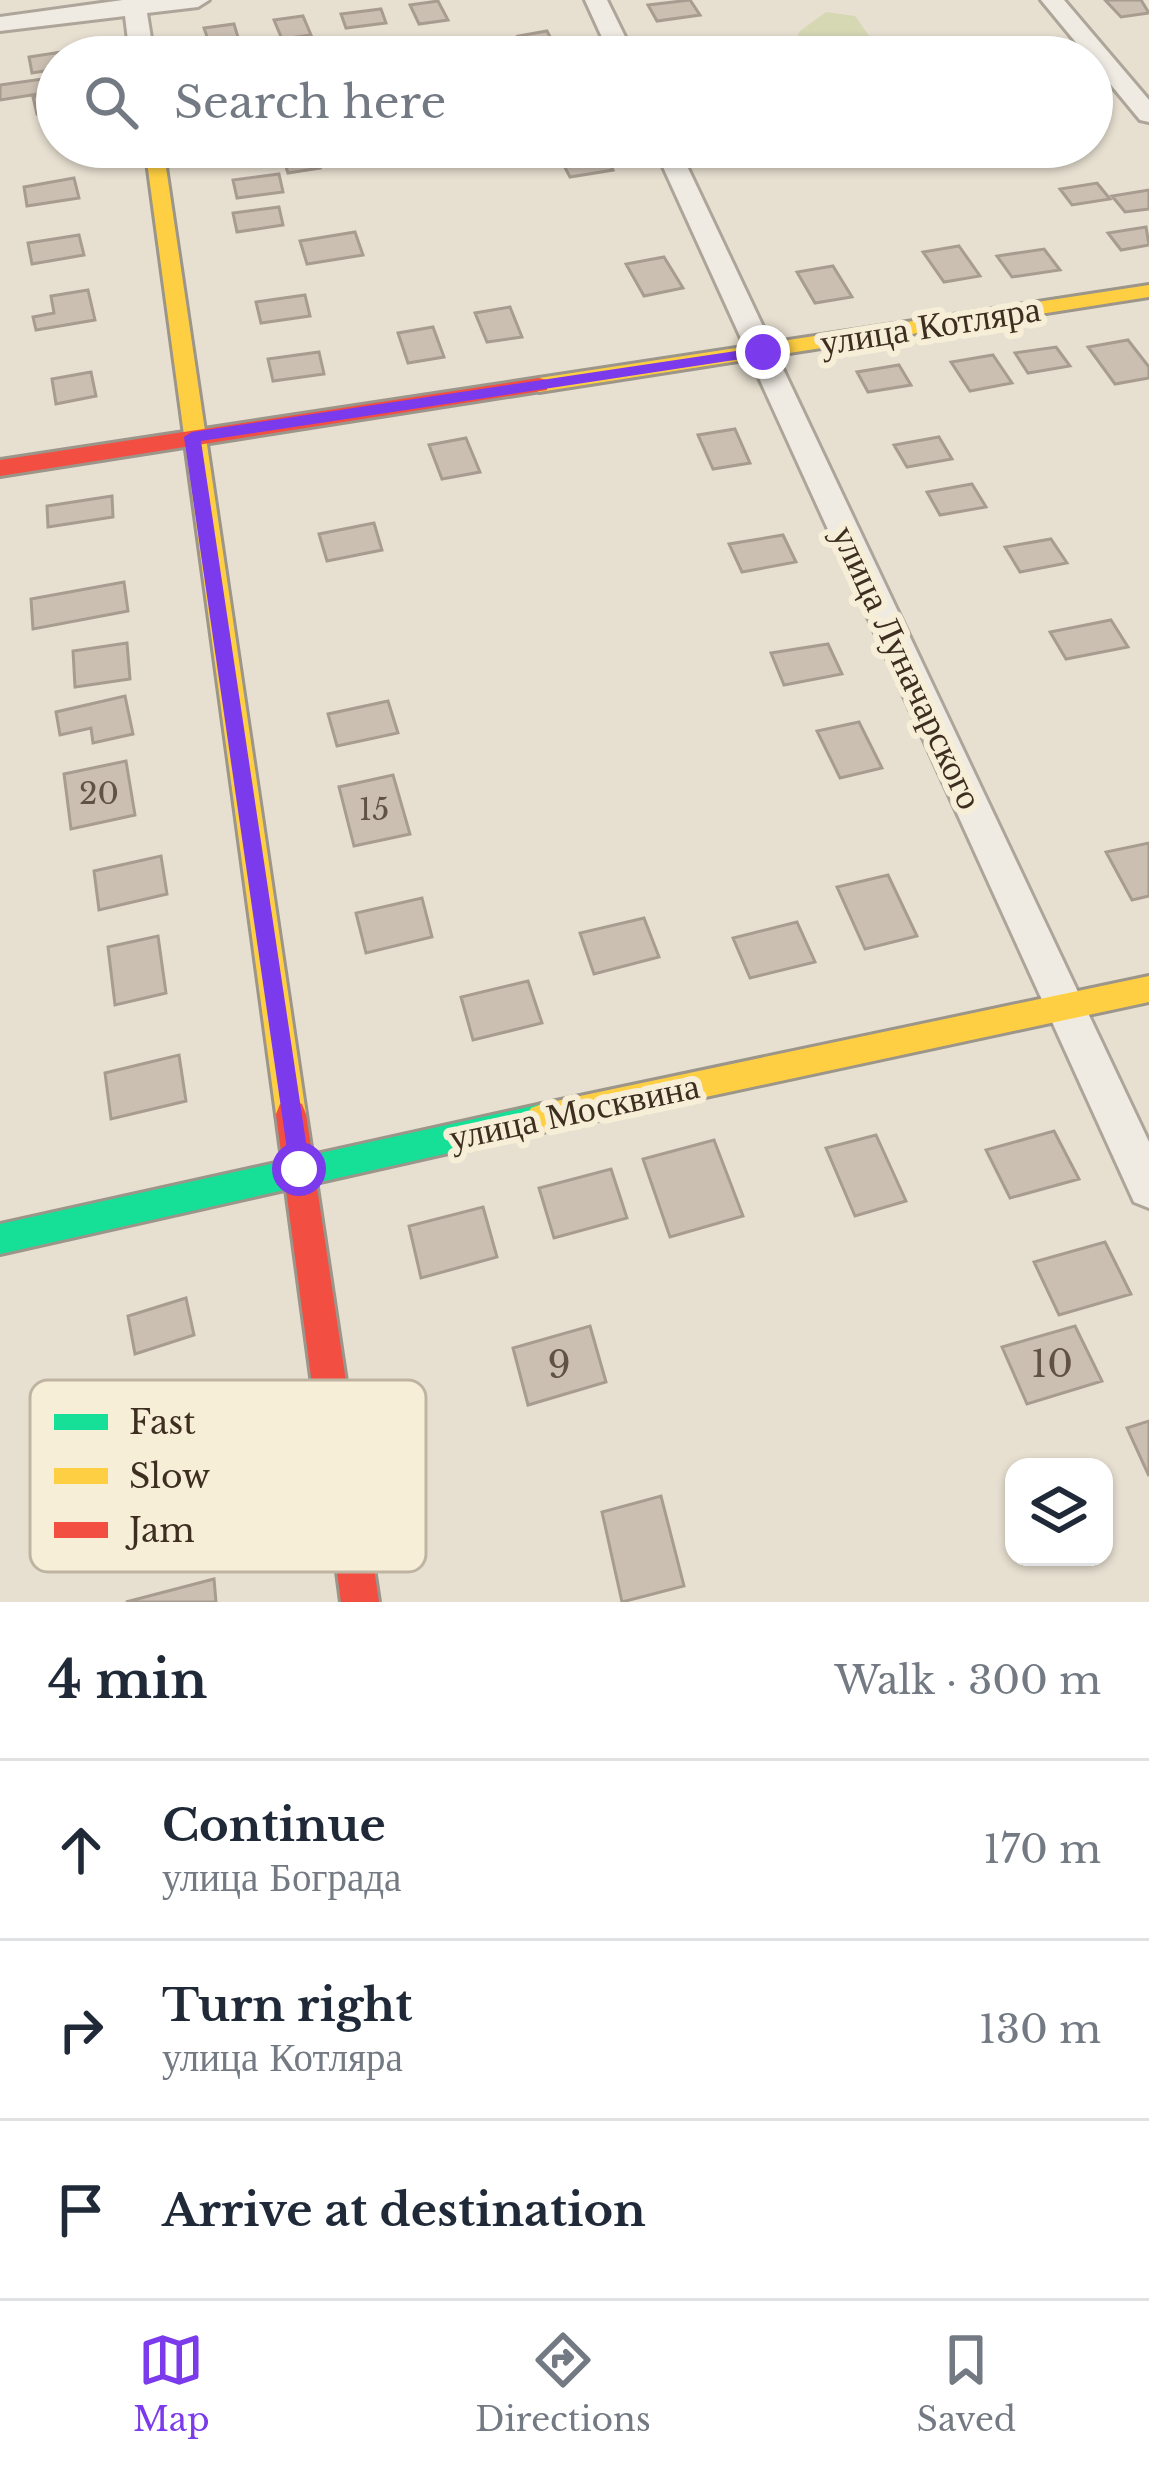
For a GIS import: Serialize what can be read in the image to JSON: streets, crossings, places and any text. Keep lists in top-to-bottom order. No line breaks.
{"streets":{"street":["улица Котляра","улица Луначарского","улица Москвина"]},"crossings":[["улица Котляра","улица Луначарского"],["улица Луначарского","улица Москвина"]],"house_numbers":["20","15","10","9"],"legend":["Fast","Slow","Jam"],"page":{"search":"Search here","heading":["4 min","Walk · 300 m"],"list":[["Continue","улица Бограда","170 m"],["Turn right","улица Котляра","130 m"],"Arrive at destination"],"nav":["Map","Directions","Saved"]}}
